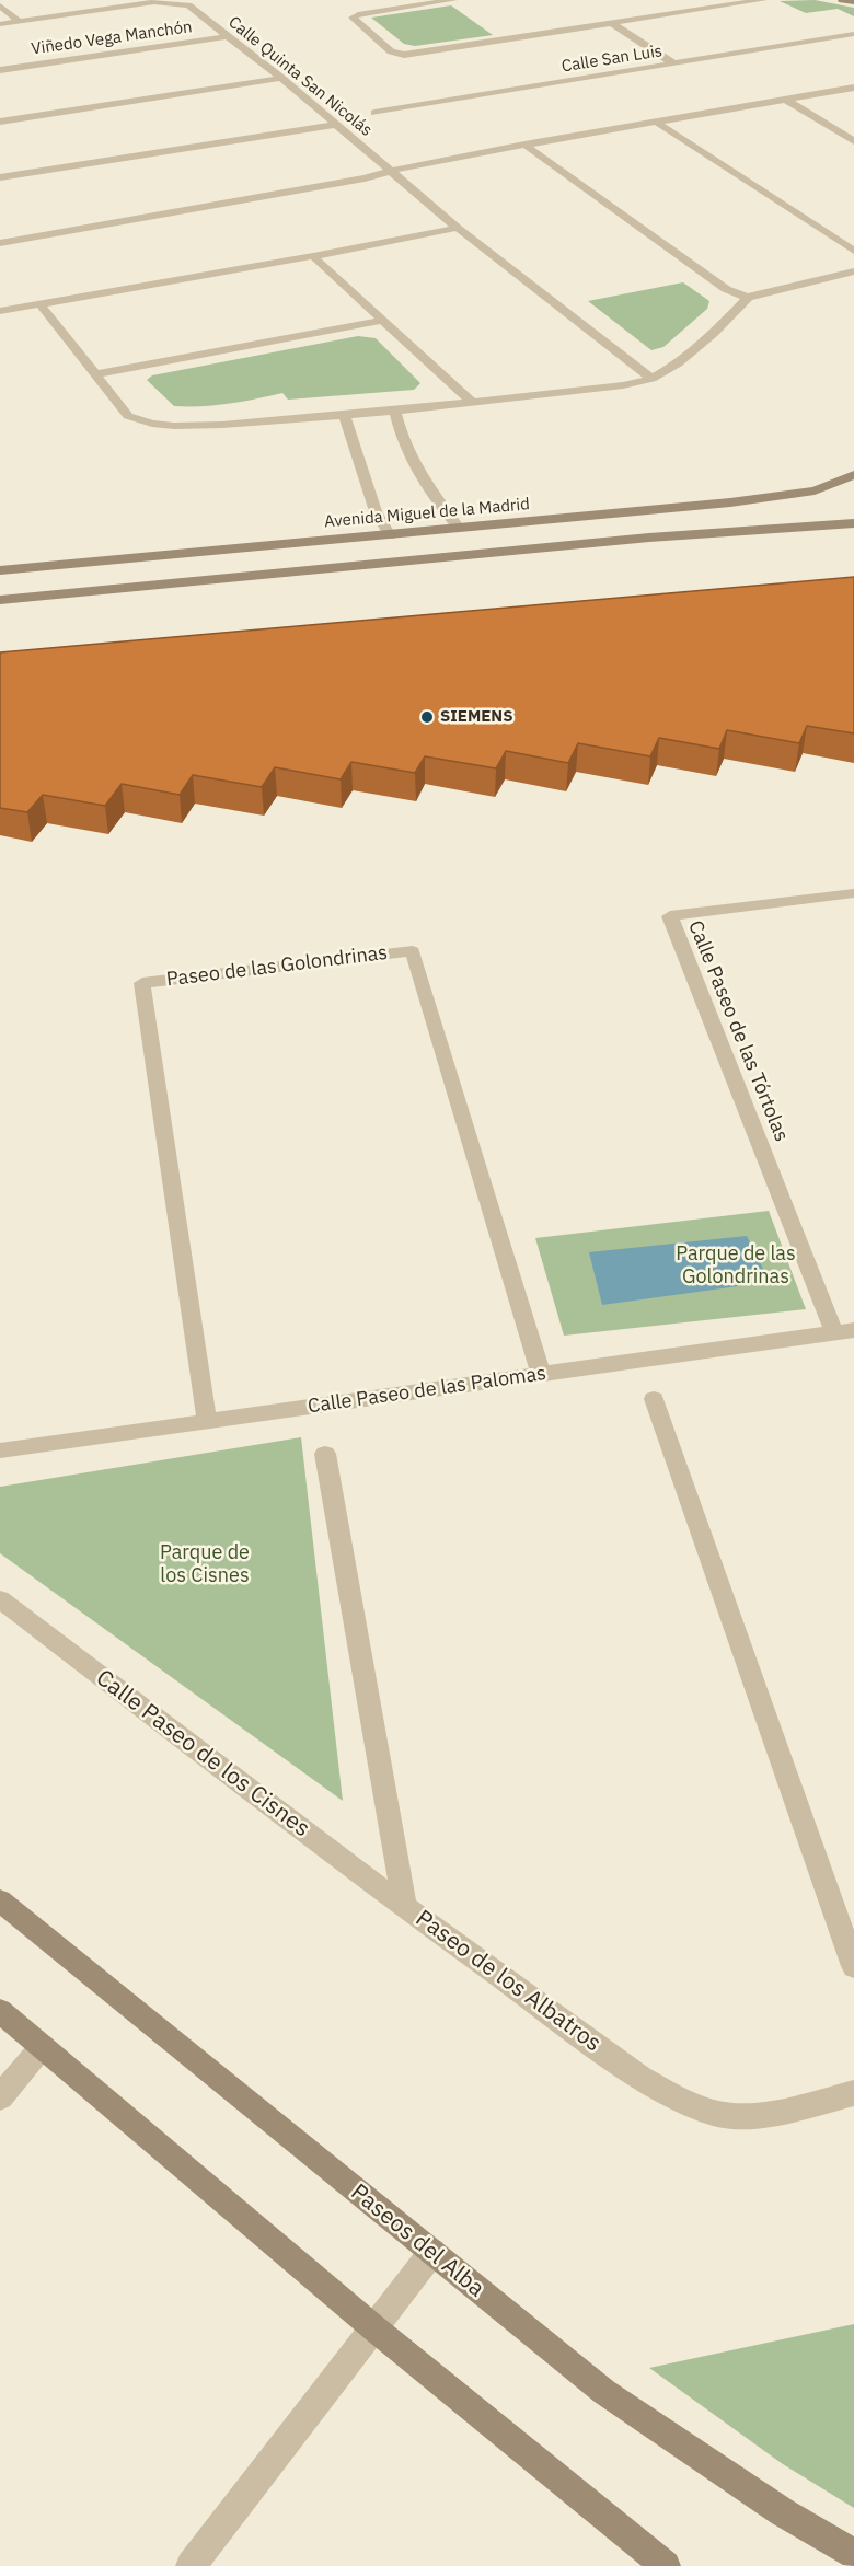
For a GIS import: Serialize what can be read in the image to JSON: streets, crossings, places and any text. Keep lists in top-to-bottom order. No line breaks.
{"streets":{"main road":["Avenida Miguel de la Madrid","Paseos del Alba"],"street":["Viñedo Vega Manchón","Calle San Luis","Calle Quinta San Nicolás","Paseo de las Golondrinas","Calle Paseo de las Tórtolas","Calle Paseo de las Palomas","Calle Paseo de los Cisnes","Paseo de los Albatros"]},"crossings":[["Viñedo Vega Manchón","Calle Quinta San Nicolás"],["Paseo de las Golondrinas","Calle Paseo de las Palomas"],["Calle Paseo de las Tórtolas","Calle Paseo de las Palomas"],["Calle Paseo de los Cisnes","Paseo de los Albatros"]],"parks":["Parque de las Golondrinas","Parque de los Cisnes"],"places":["SIEMENS"]}
